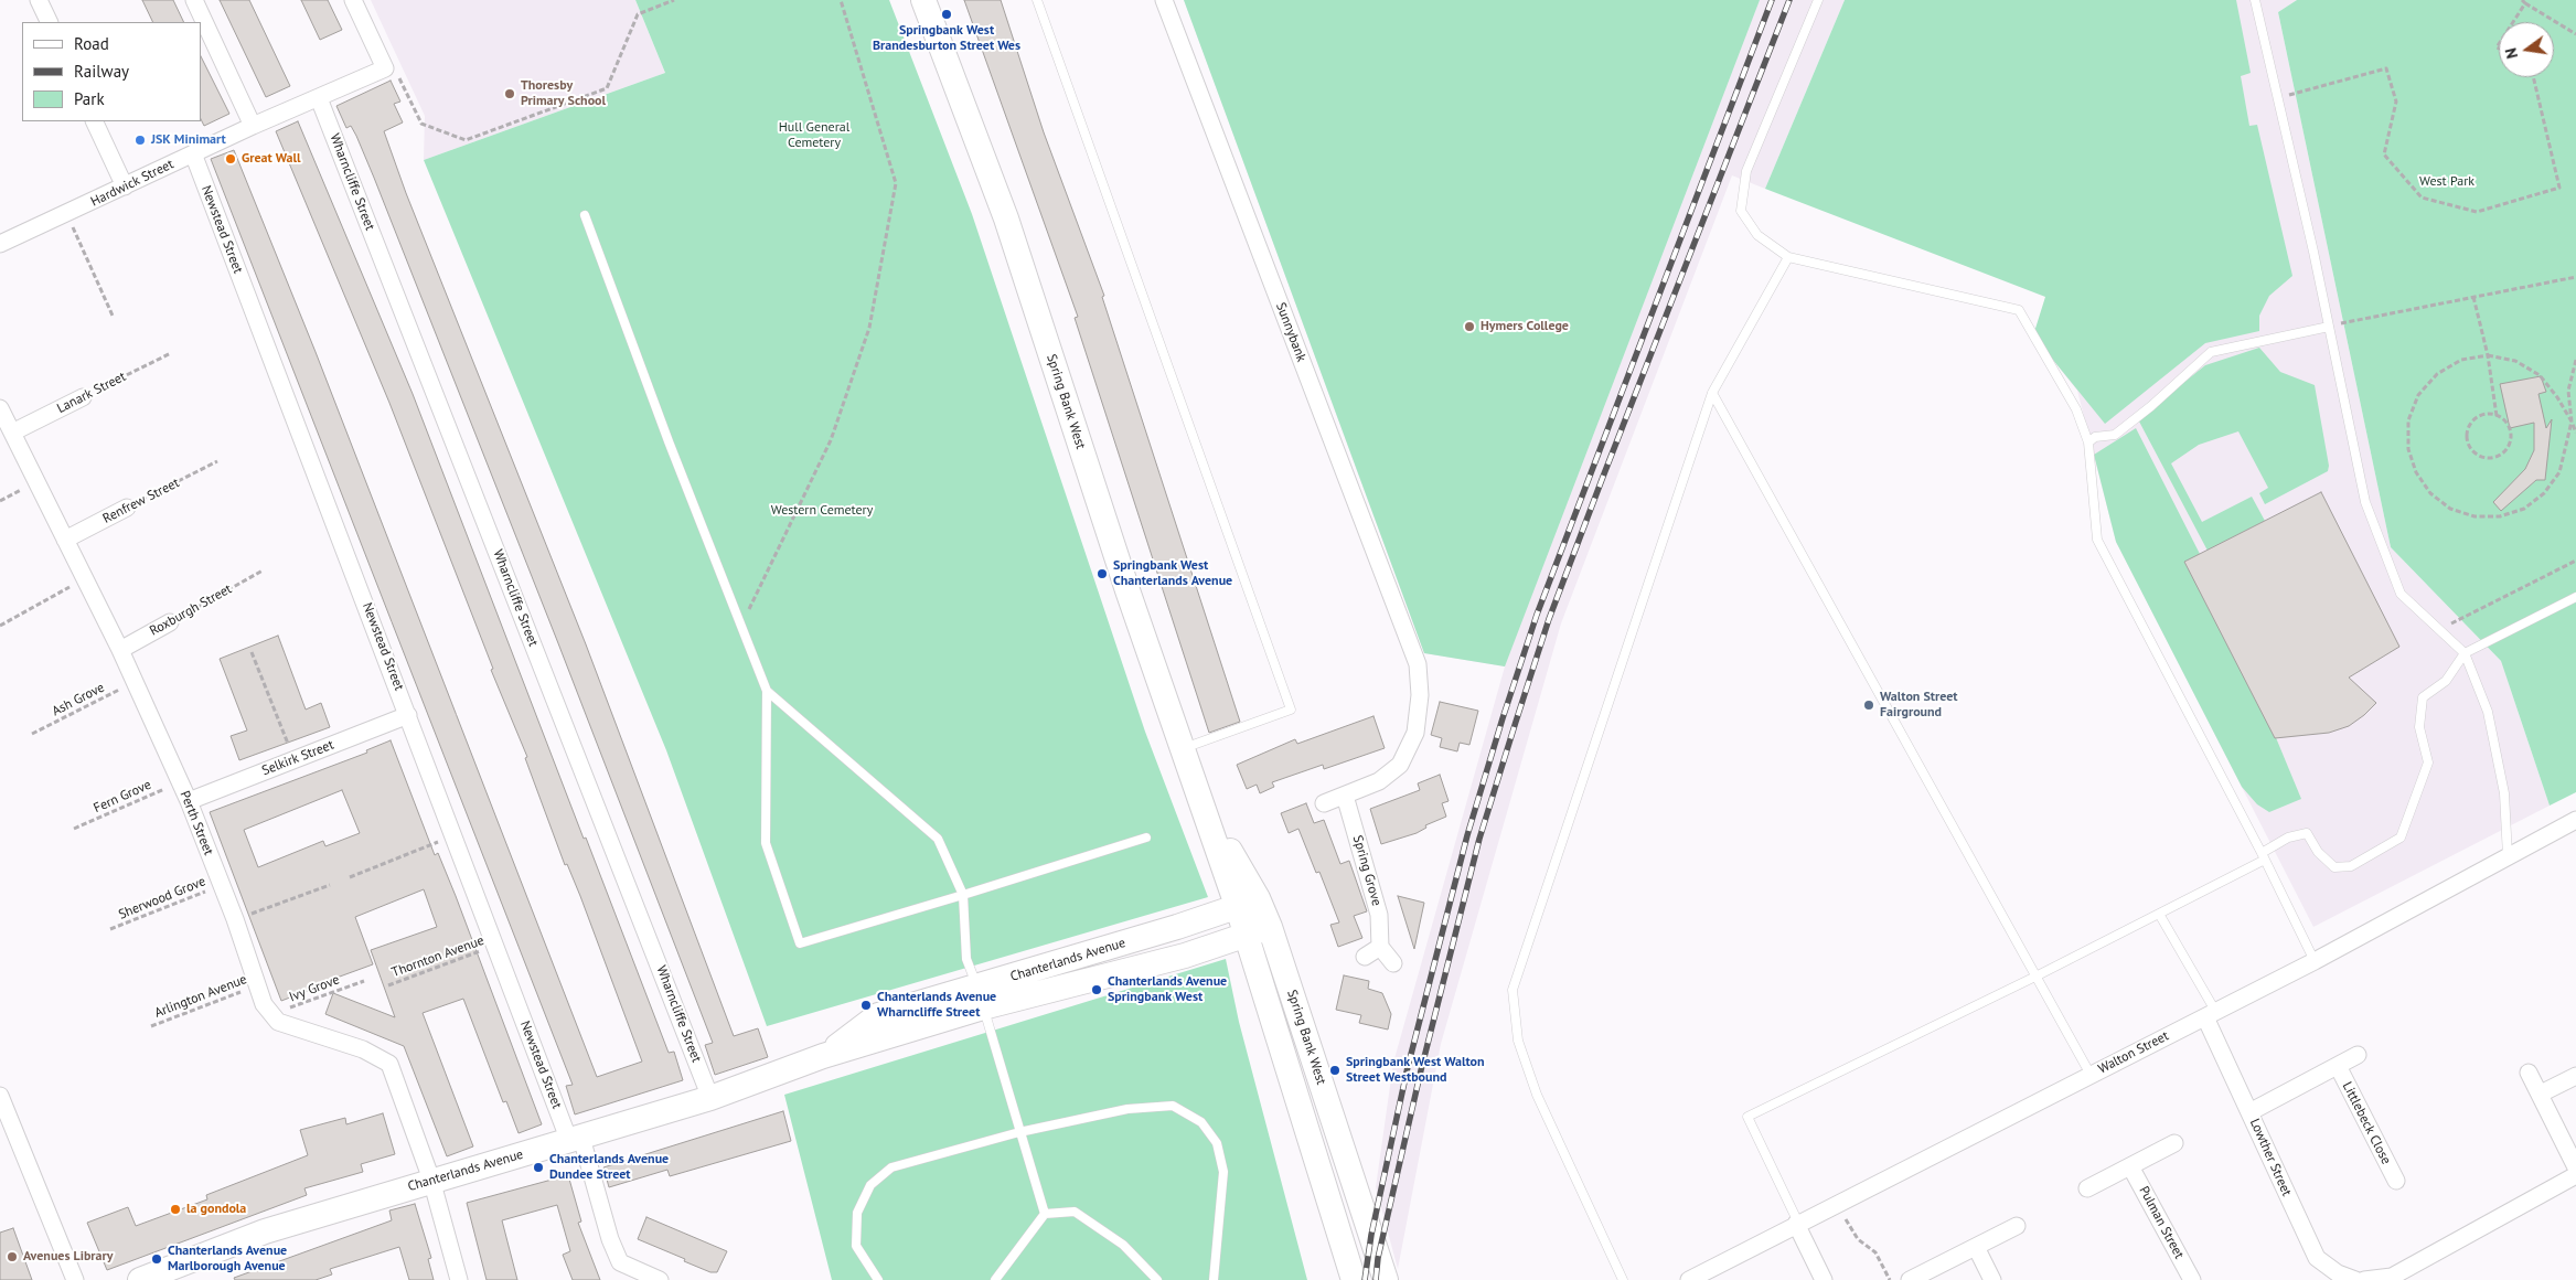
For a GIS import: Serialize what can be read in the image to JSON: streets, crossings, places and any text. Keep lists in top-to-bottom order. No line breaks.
{"streets":{"street":["Wharncliffe Street","Hardwick Street","Newstead Street","Sunnybank","Lanark Street","Spring Bank West","Renfrew Street","Roxburgh Street","Selkirk Street","Perth Street","Spring Grove","Chanterlands Avenue","Walton Street","Littlebeck Close","Lowther Street","Pulman Street"],"path":["Ash Grove","Fern Grove","Sherwood Grove","Thornton Avenue","Ivy Grove","Arlington Avenue"]},"crossings":[["Wharncliffe Street","Hardwick Street"],["Wharncliffe Street","Chanterlands Avenue"],["Hardwick Street","Newstead Street"],["Newstead Street","Selkirk Street"],["Newstead Street","Thornton Avenue"],["Newstead Street","Chanterlands Avenue"],["Sunnybank","Spring Grove"],["Lanark Street","Perth Street"],["Spring Bank West","Chanterlands Avenue"],["Renfrew Street","Perth Street"],["Roxburgh Street","Perth Street"],["Ash Grove","Perth Street"],["Selkirk Street","Perth Street"],["Fern Grove","Perth Street"],["Perth Street","Sherwood Grove"],["Perth Street","Ivy Grove"],["Perth Street","Arlington Avenue"],["Walton Street","Lowther Street"],["Littlebeck Close","Lowther Street"]],"parks":["Hull General Cemetery","West Park","Western Cemetery"],"places":["Springbank West Brandesburton Street Wes","Thoresby Primary School","JSK Minimart","Great Wall","Hymers College","Springbank West Chanterlands Avenue","Walton Street Fairground","Chanterlands Avenue Springbank West","Chanterlands Avenue Wharncliffe Street","Springbank West Walton Street Westbound","Chanterlands Avenue Dundee Street","la gondola","Avenues Library","Chanterlands Avenue Marlborough Avenue"],"legend":["Road","Railway","Park"],"north":"left"}
